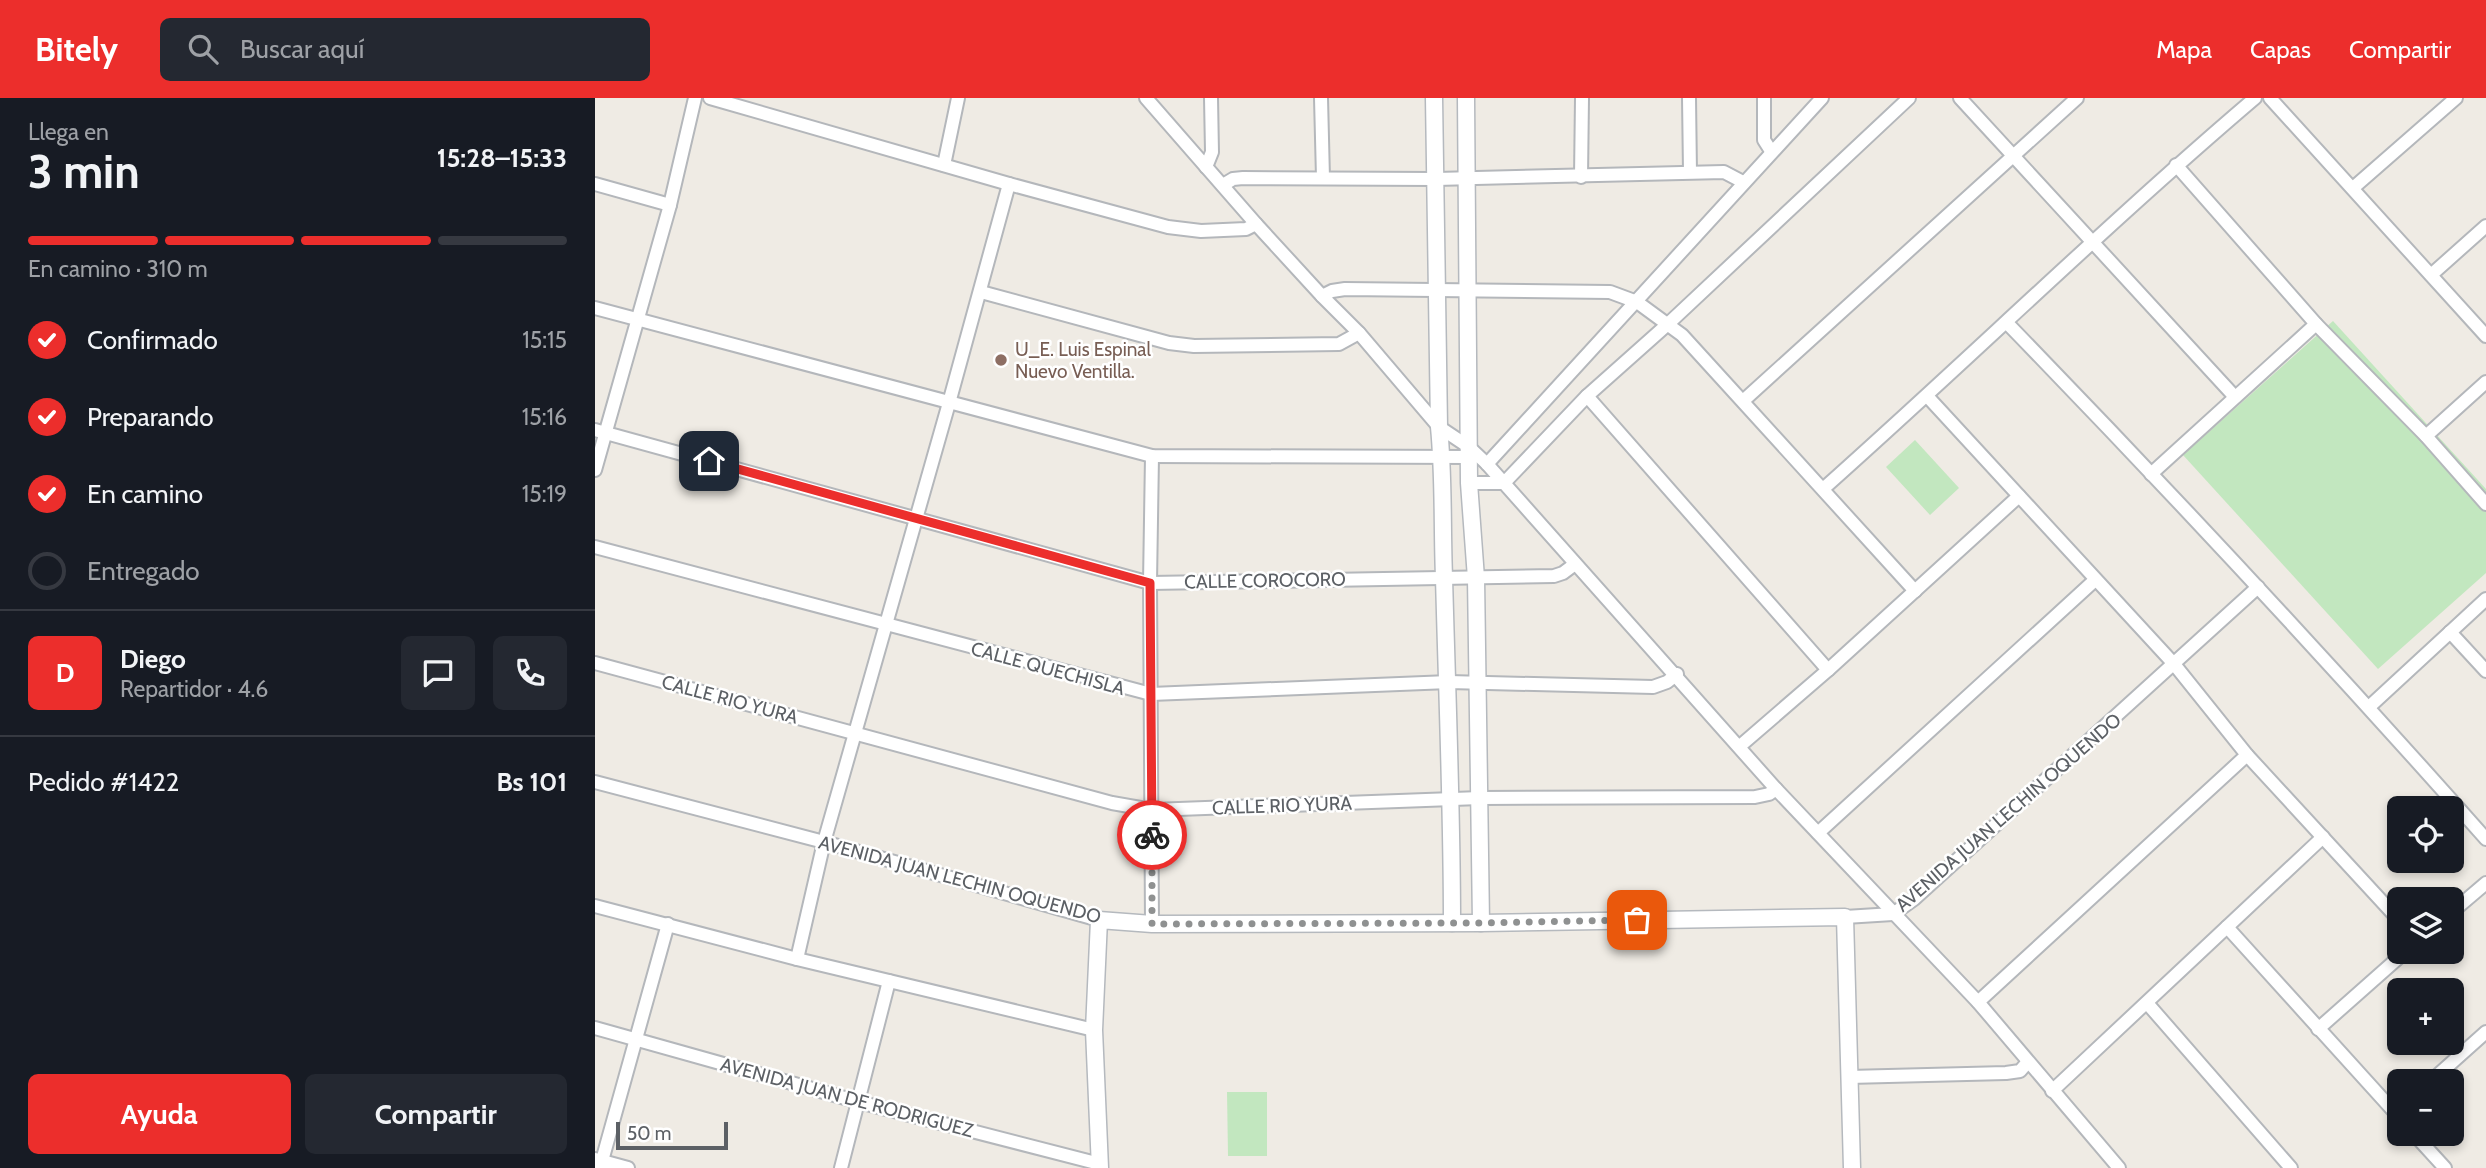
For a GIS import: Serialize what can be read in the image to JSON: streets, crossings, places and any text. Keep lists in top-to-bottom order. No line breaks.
{"streets":{"street":["CALLE COROCORO","CALLE QUECHISLA","CALLE RIO YURA","AVENIDA JUAN LECHIN OQUENDO","AVENIDA JUAN DE RODRIGUEZ"]},"places":["U_E. Luis Espinal Nuevo Ventilla."],"scale_bar":"50 m","page":{"header":"Bitely","search":"Buscar aquí","nav":["Mapa","Capas","Compartir"],"heading":["3 min","Llega en","15:28–15:33"],"panel":["Diego","Repartidor · 4.6","Pedido #1422","Bs 101"],"bar":"En camino · 310 m","list":[["Confirmado","15:15"],["Preparando","15:16"],["En camino","15:19"],"Entregado"],"round":"D","map_buttons":["+","−"],"buttons":["Ayuda","Compartir"],"scale":"50 m"}}
